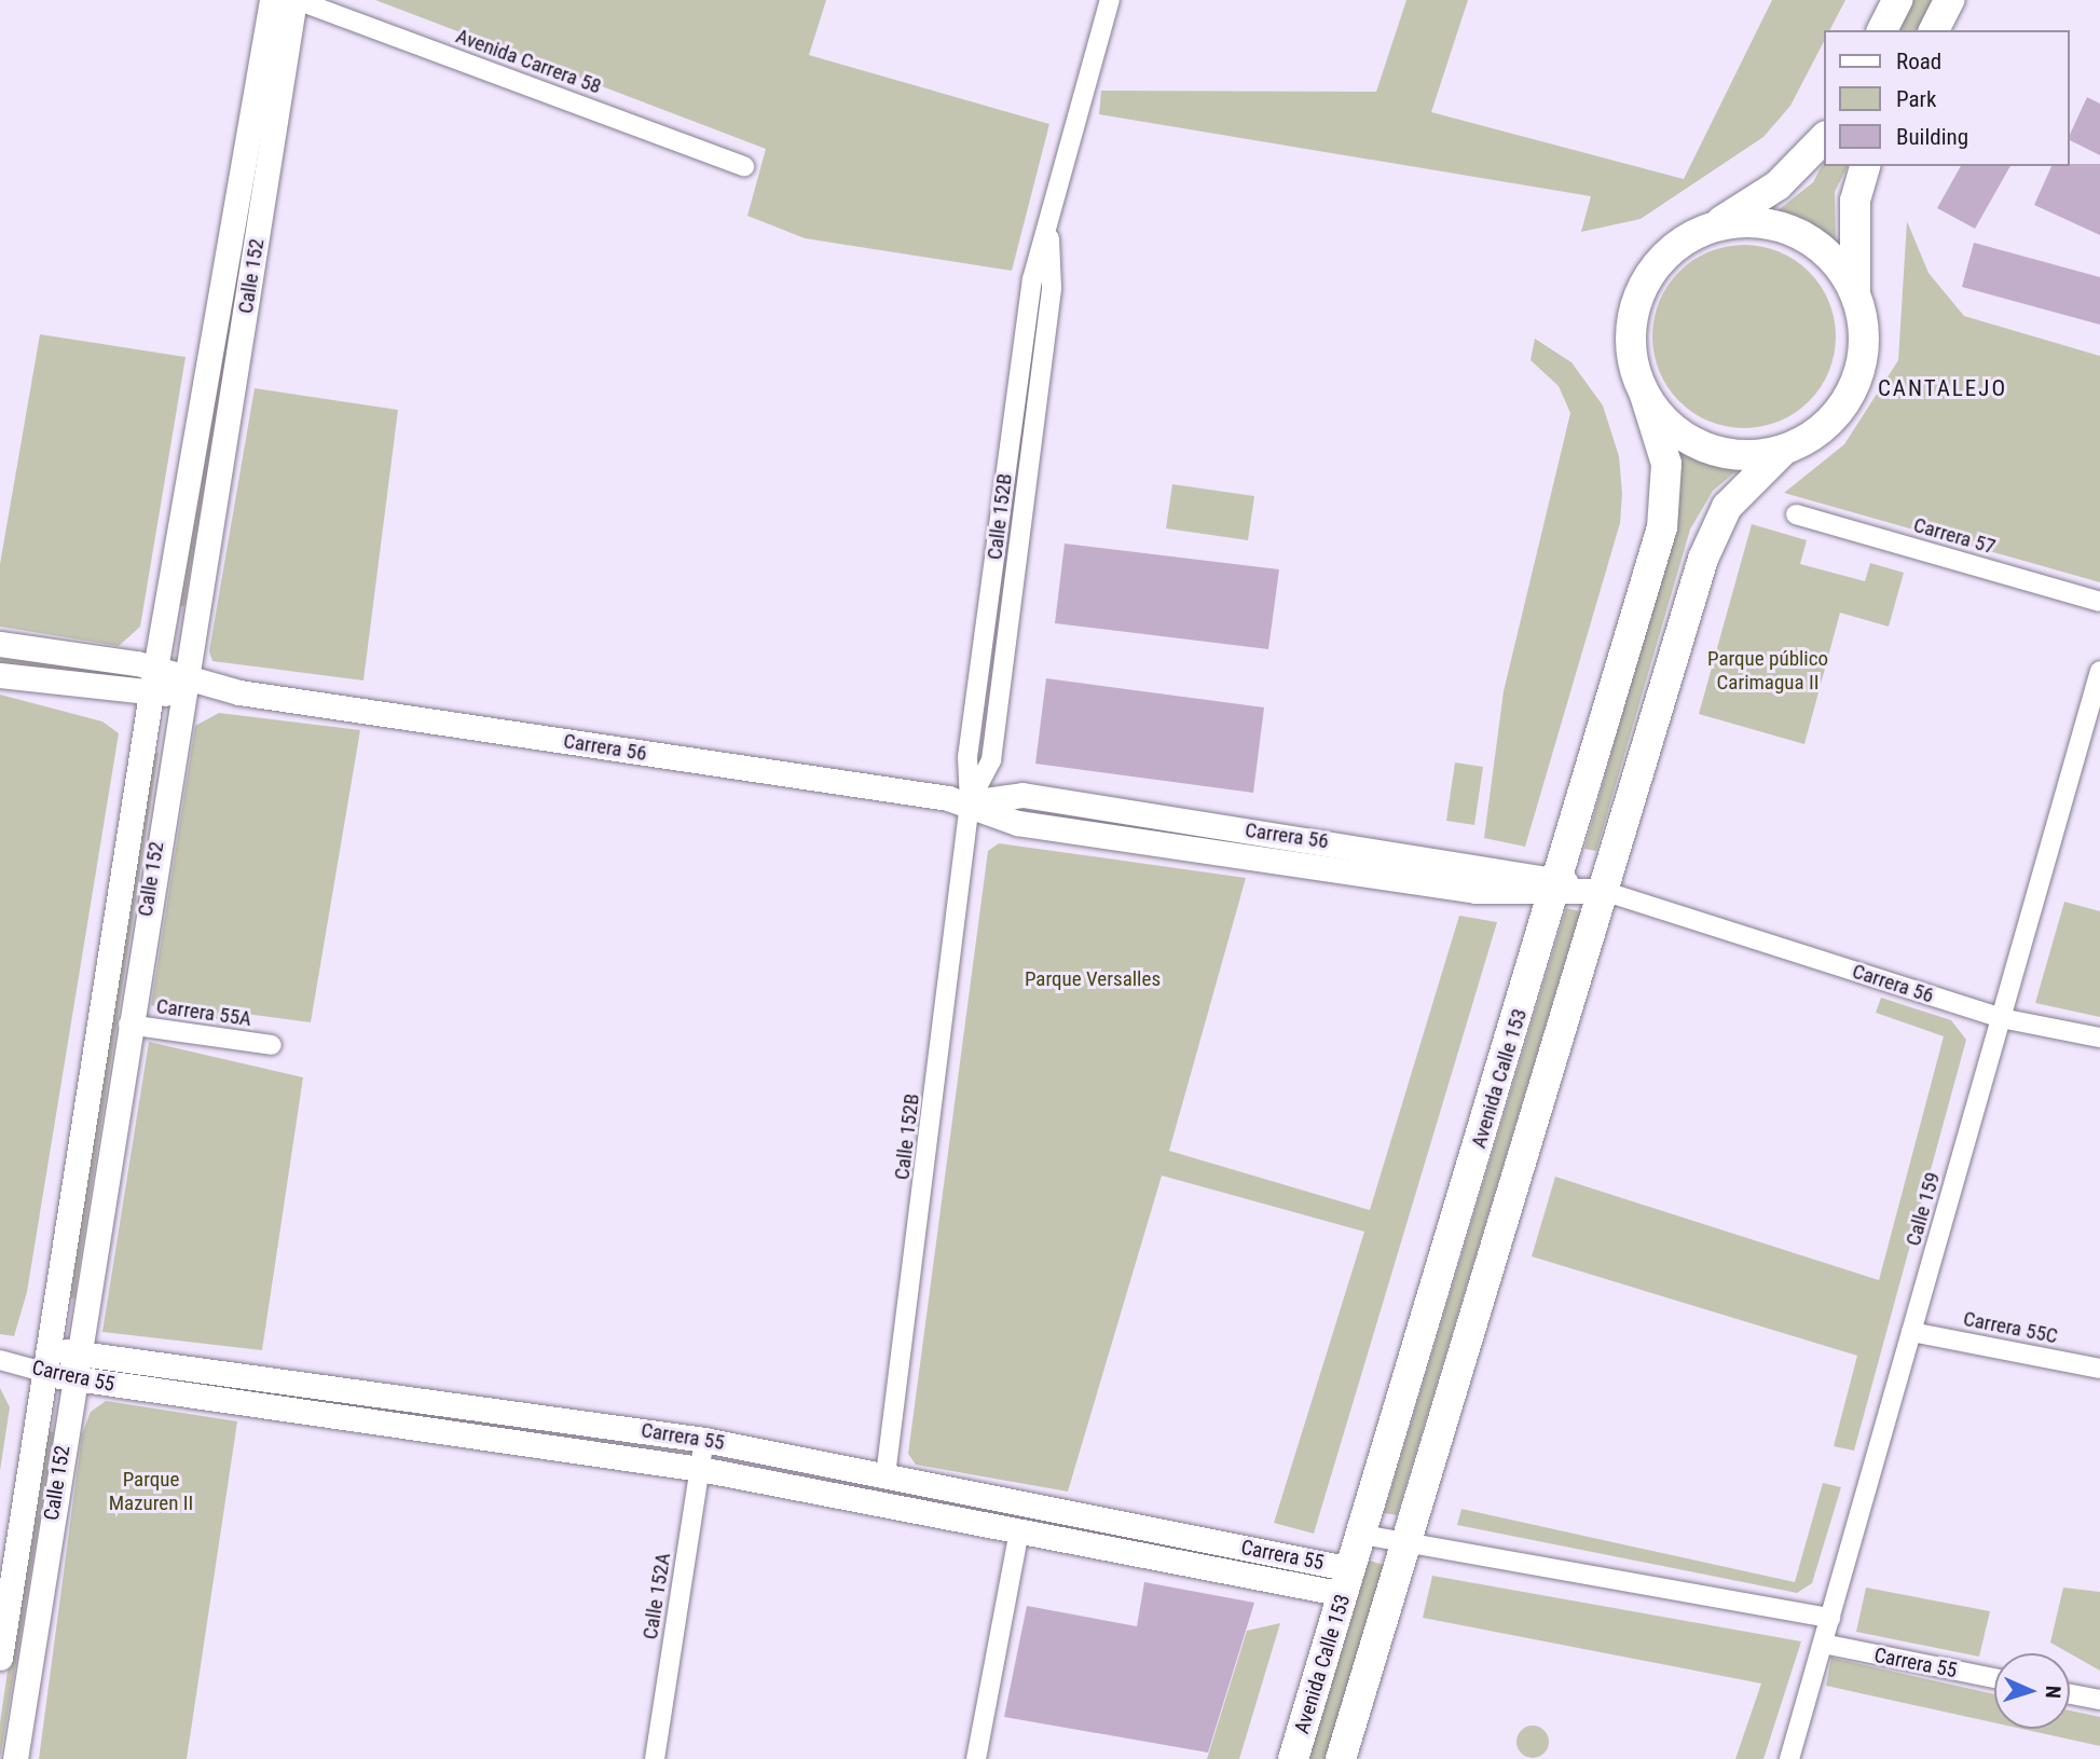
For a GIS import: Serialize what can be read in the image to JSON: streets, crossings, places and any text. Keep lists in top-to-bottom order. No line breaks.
{"streets":{"main road":["Avenida Calle 153"],"street":["Avenida Carrera 58","Calle 152","Calle 152B","Carrera 57","Carrera 56","Carrera 55A","Calle 159","Carrera 55C","Carrera 55","Calle 152A"]},"crossings":[["Avenida Carrera 58","Calle 152"],["Calle 152","Carrera 56"],["Calle 152","Carrera 55A"],["Calle 152","Carrera 55"],["Calle 152B","Carrera 56"],["Calle 152B","Carrera 55"],["Carrera 56","Avenida Calle 153"],["Carrera 56","Calle 159"],["Avenida Calle 153","Carrera 55"],["Calle 159","Carrera 55C"],["Calle 159","Carrera 55"],["Carrera 55","Calle 152A"]],"districts":["CANTALEJO"],"parks":["Parque público Carimagua II","Parque Versalles","Parque Mazuren II"],"legend":["Road","Park","Building"],"north":"right"}
